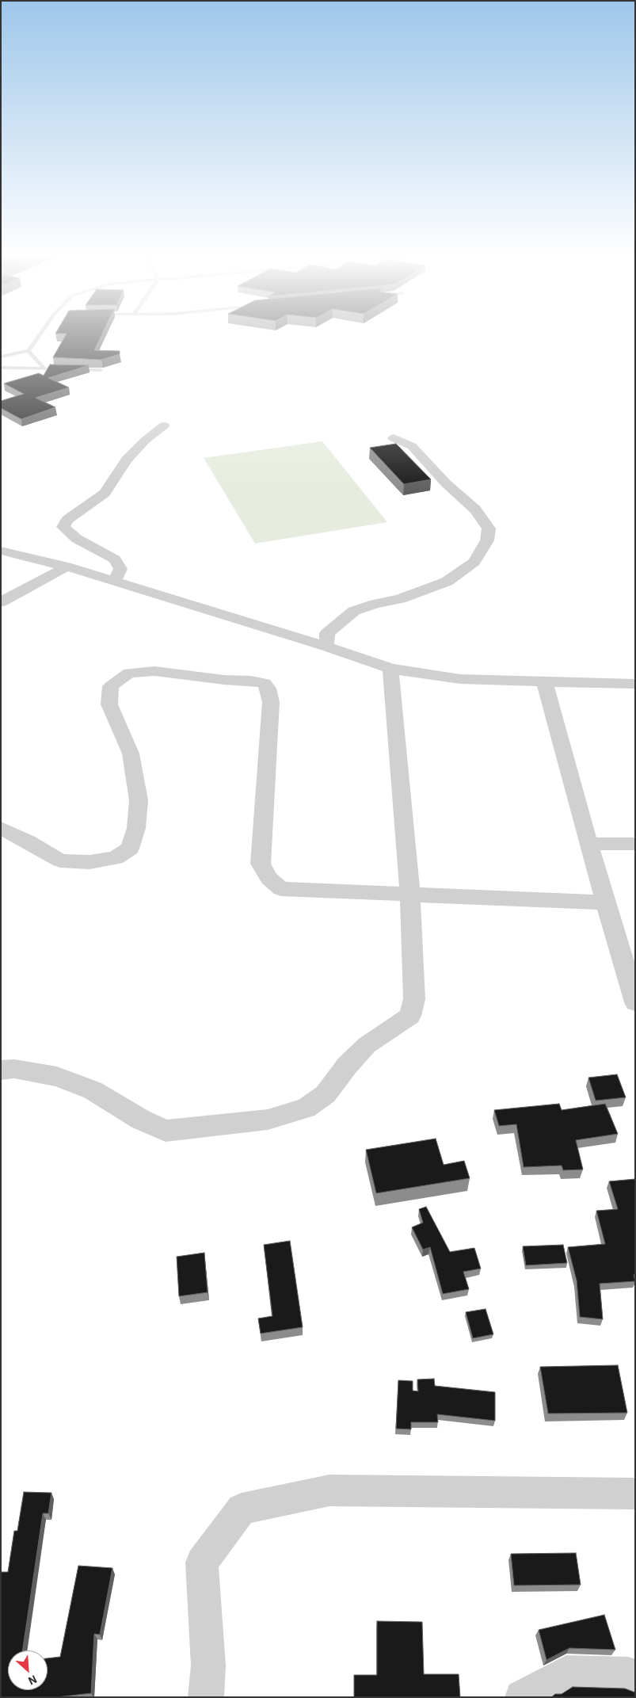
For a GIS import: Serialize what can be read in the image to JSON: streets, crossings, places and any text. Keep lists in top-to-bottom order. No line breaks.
{"north":"bottom right"}
